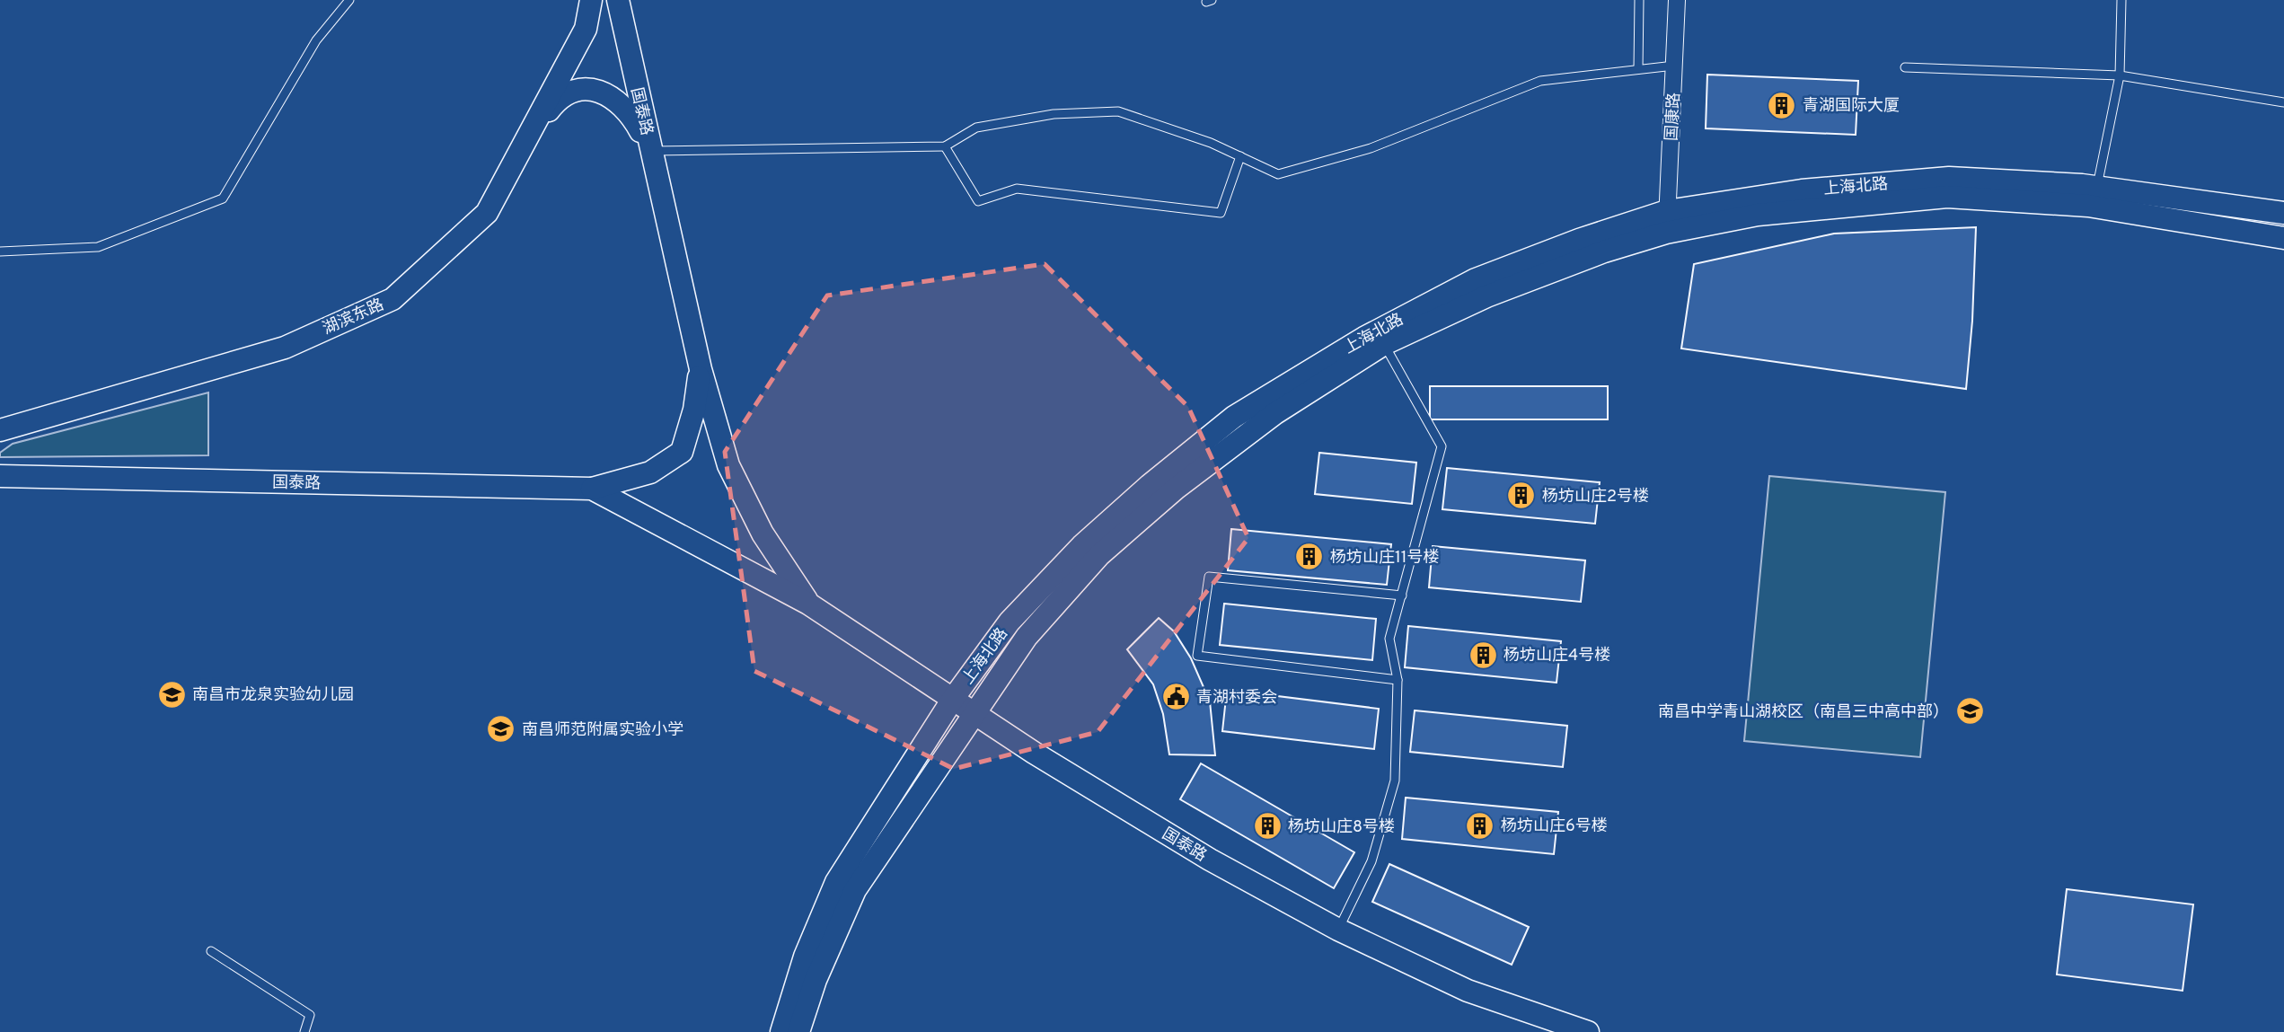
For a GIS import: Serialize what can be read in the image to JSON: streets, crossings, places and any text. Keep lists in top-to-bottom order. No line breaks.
{"streets":{"main road":["国泰路","上海北路","湖滨东路"],"street":["国康路"]},"crossings":[["国泰路","上海北路"],["国康路","上海北路"]],"places":{"building":["青湖国际大厦","杨坊山庄2号楼","杨坊山庄11号楼","杨坊山庄4号楼","杨坊山庄6号楼","杨坊山庄8号楼"],"school or university":["南昌市龙泉实验幼儿园","南昌中学青山湖校区（南昌三中高中部）","南昌师范附属实验小学"],"public building":["青湖村委会"]}}
